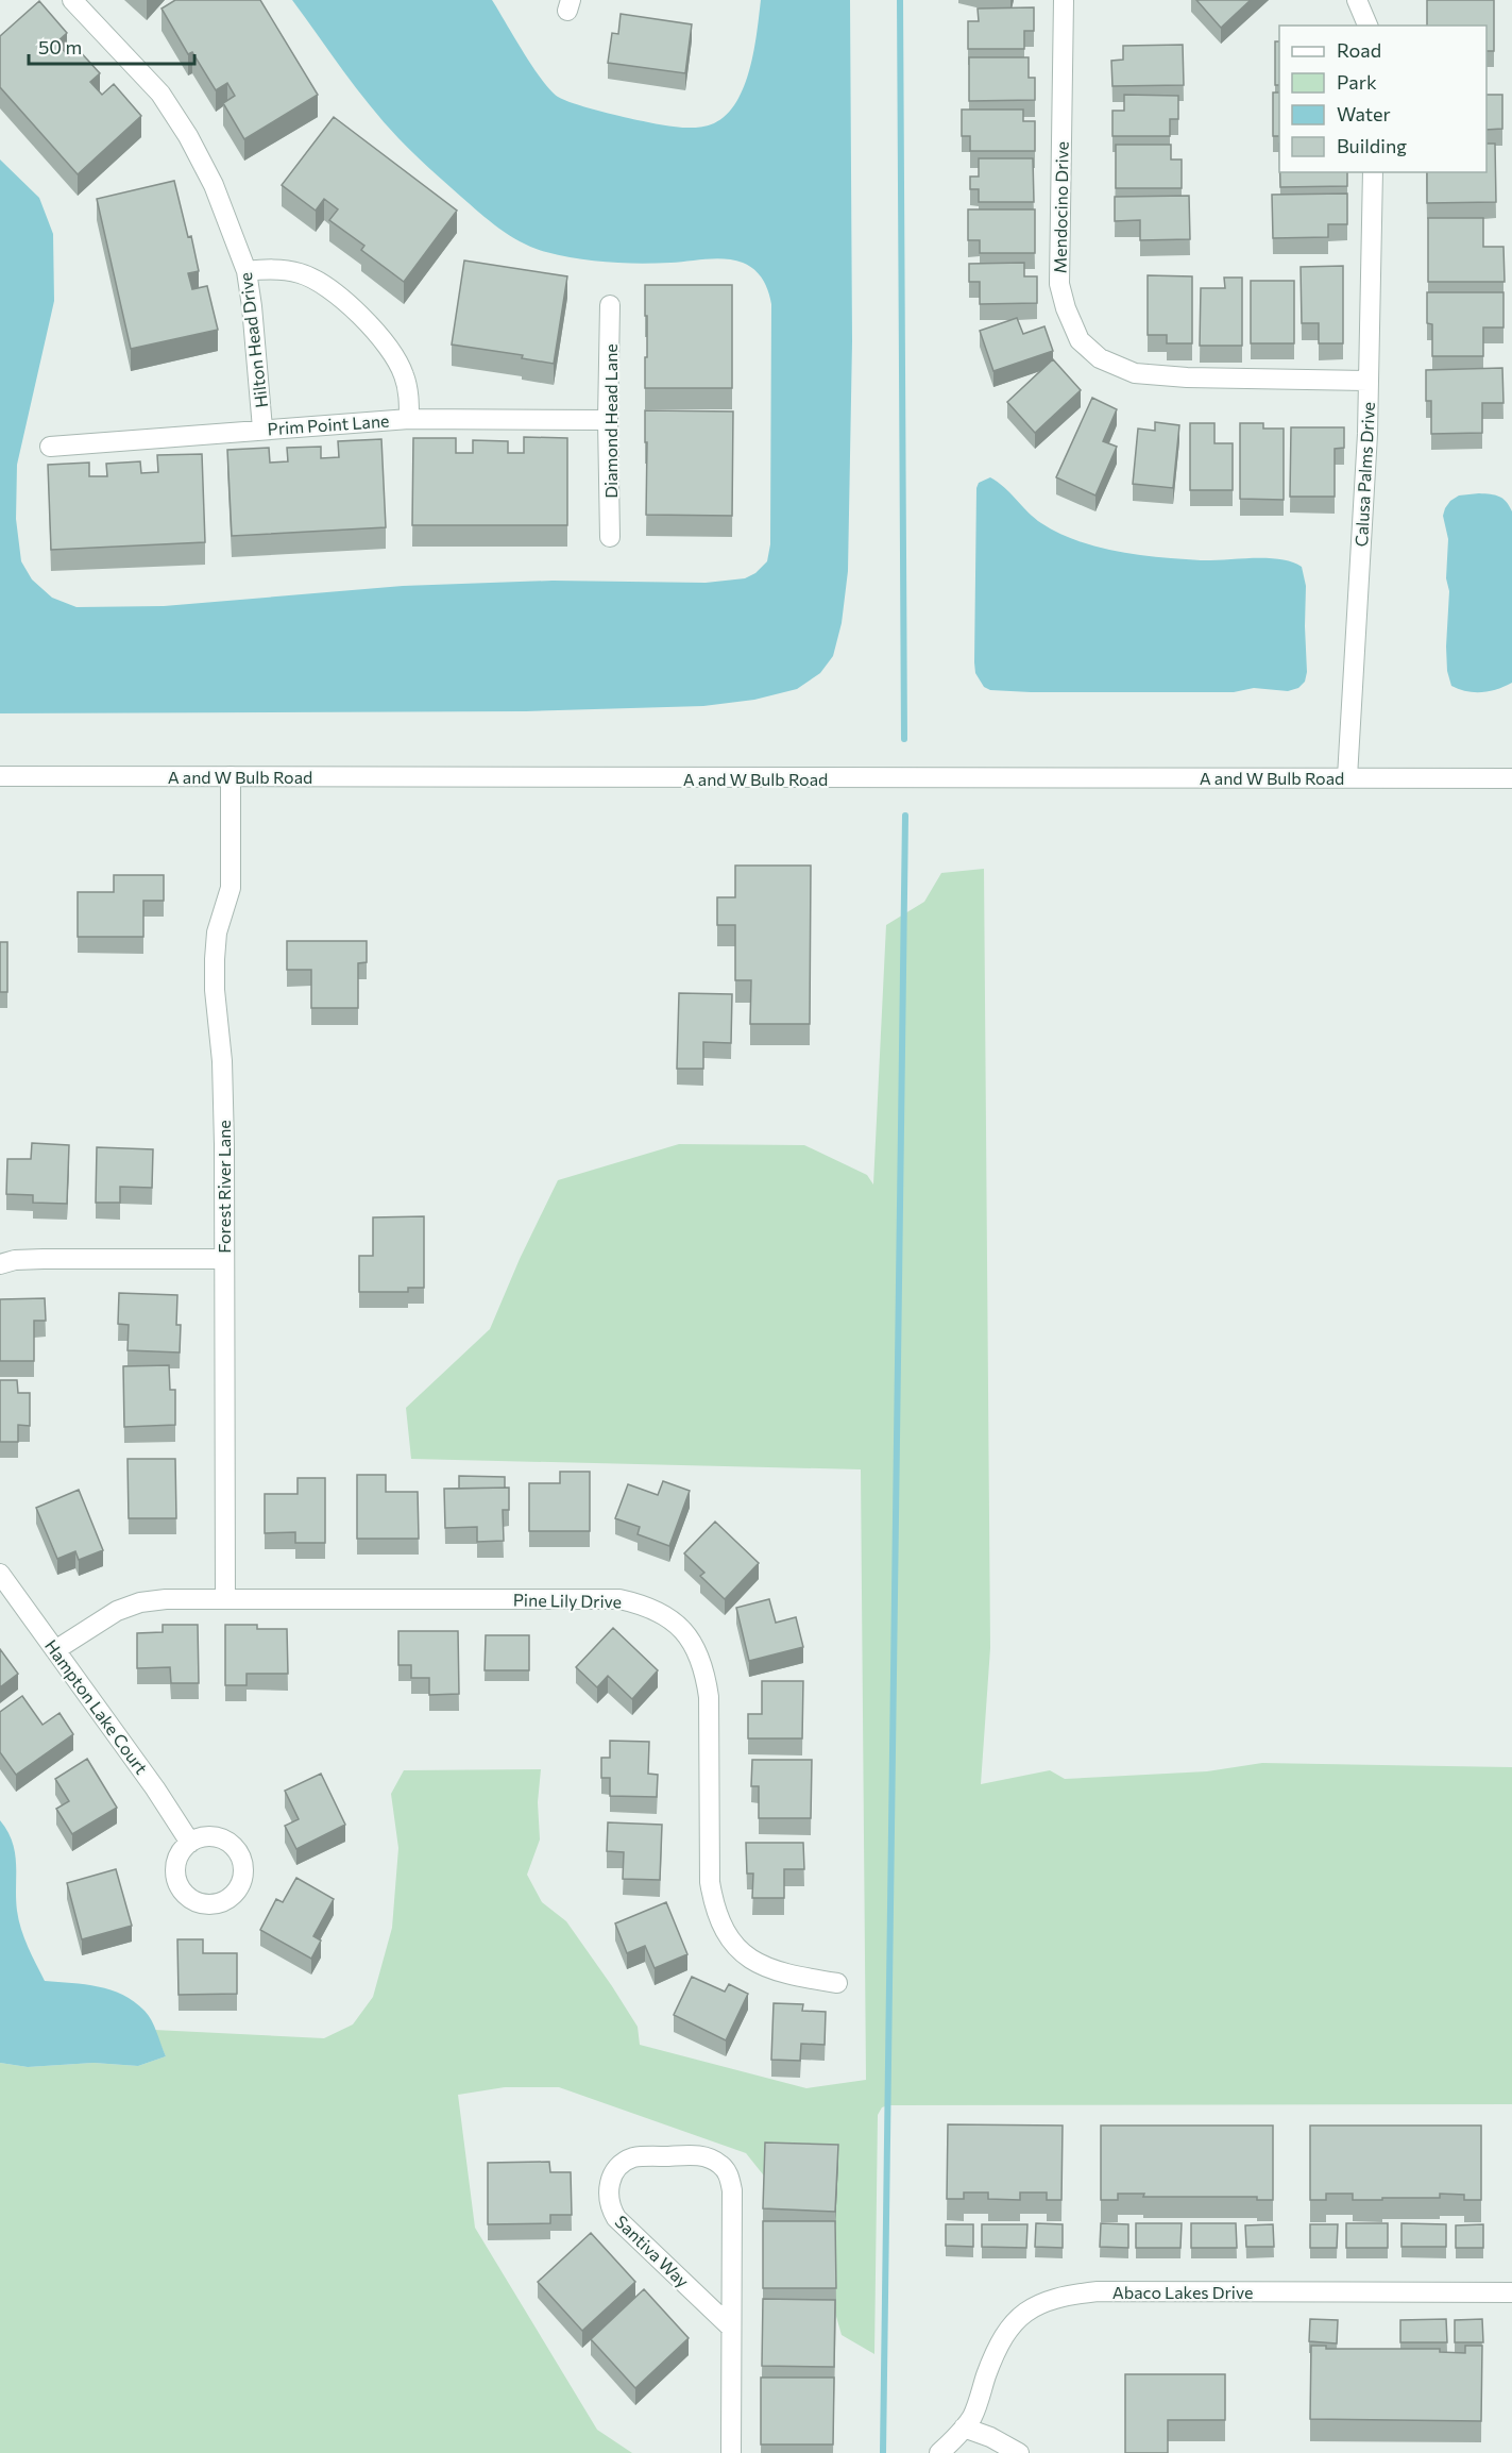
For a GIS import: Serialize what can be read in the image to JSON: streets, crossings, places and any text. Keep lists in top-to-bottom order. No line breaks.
{"streets":{"street":["Mendocino Drive","Hilton Head Drive","Diamond Head Lane","Prim Point Lane","Calusa Palms Drive","A and W Bulb Road","Forest River Lane","Pine Lily Drive","Hampton Lake Court","Santiva Way","Abaco Lakes Drive"]},"crossings":[["Mendocino Drive","Calusa Palms Drive"],["Hilton Head Drive","Prim Point Lane"],["Diamond Head Lane","Prim Point Lane"],["Calusa Palms Drive","A and W Bulb Road"],["A and W Bulb Road","Forest River Lane"],["Forest River Lane","Pine Lily Drive"],["Pine Lily Drive","Hampton Lake Court"]],"legend":["Road","Park","Water","Building"],"scale_bar":"50 m"}
